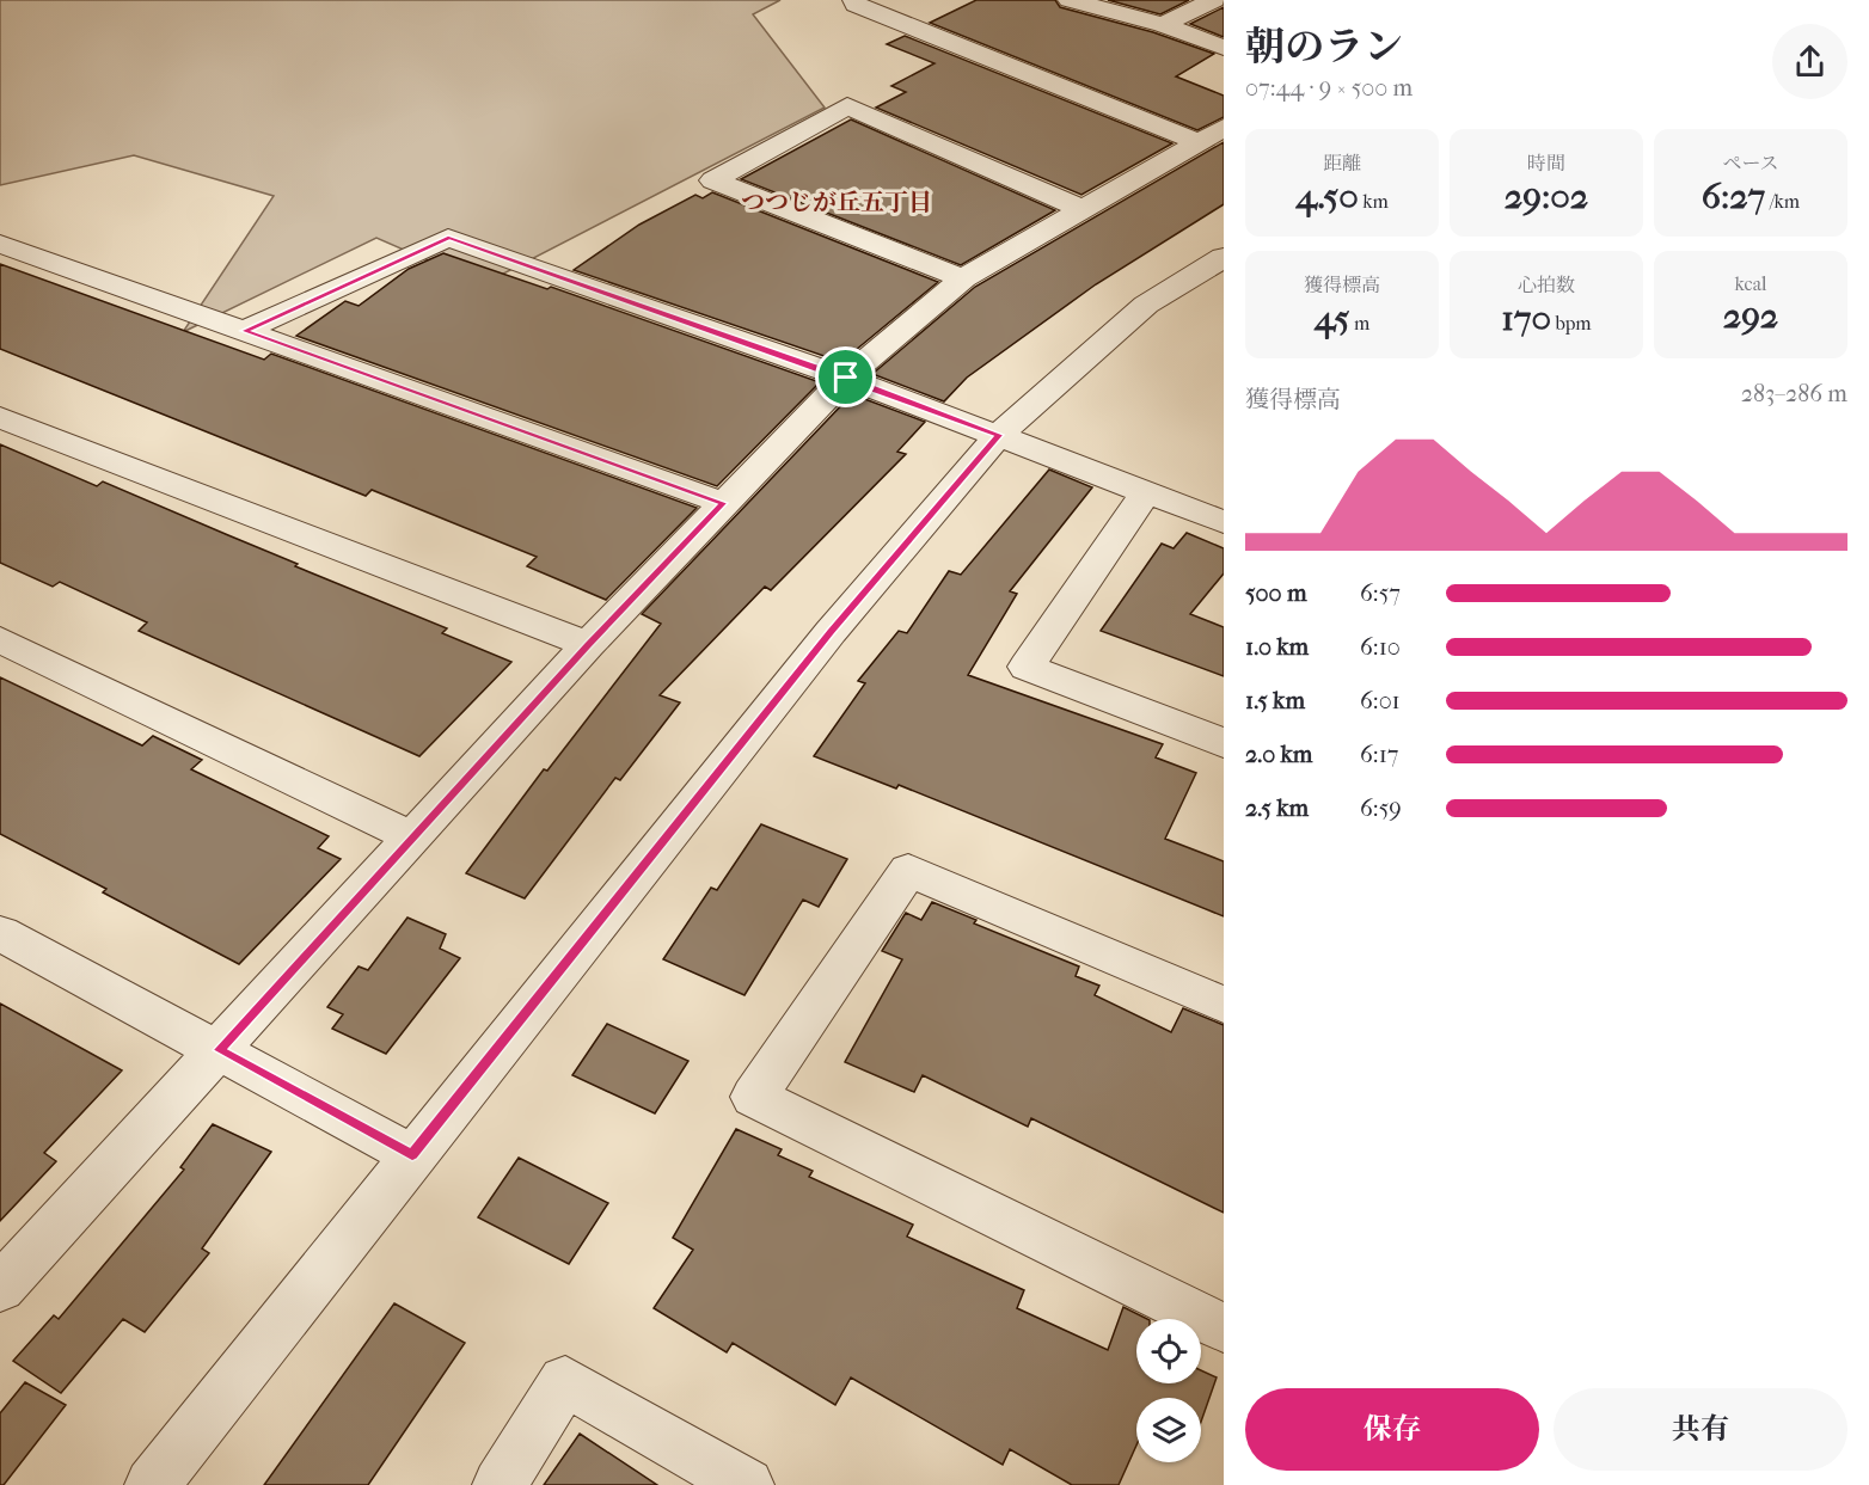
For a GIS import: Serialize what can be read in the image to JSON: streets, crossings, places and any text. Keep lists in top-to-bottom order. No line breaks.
{"districts":["つつじが丘五丁目"],"page":{"heading":["朝のラン","07:44 · 9 × 500 m"],"stats":[["距離","4.50 km"],["時間","29:02"],["ペース","6:27 /km"],["獲得標高","45 m"],["心拍数","170 bpm"],["kcal","292"]],"chart":["獲得標高","283–286 m"],"list":[{"name":"500 m","note":"6:57"},{"name":"1.0 km","note":"6:10"},{"name":"1.5 km","note":"6:01"},{"name":"2.0 km","note":"6:17"},{"name":"2.5 km","note":"6:59"}],"buttons":["保存","共有"]}}
